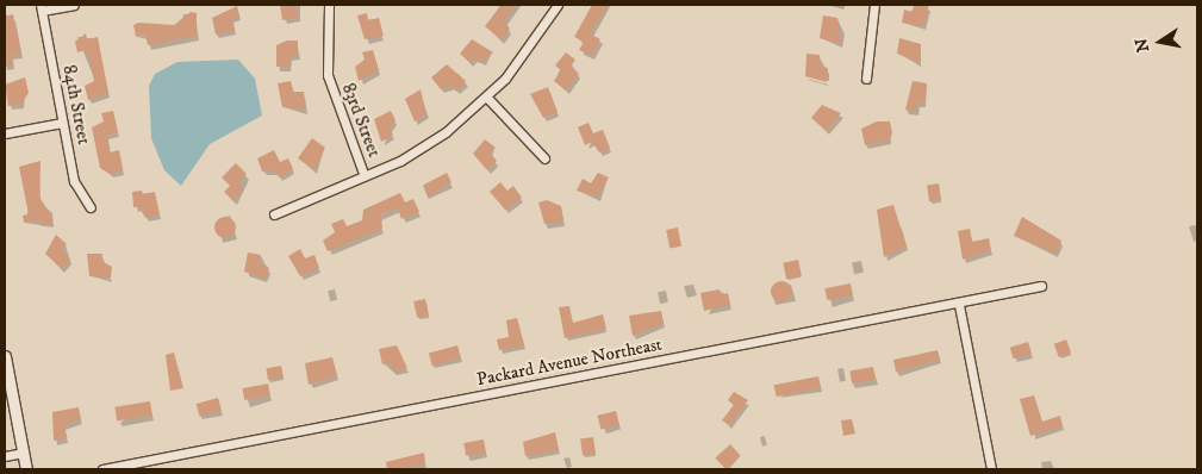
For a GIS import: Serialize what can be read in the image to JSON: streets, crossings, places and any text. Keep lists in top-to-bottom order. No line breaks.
{"streets":{"street":["84th Street","83rd Street","Packard Avenue Northeast"]},"north":"left"}
